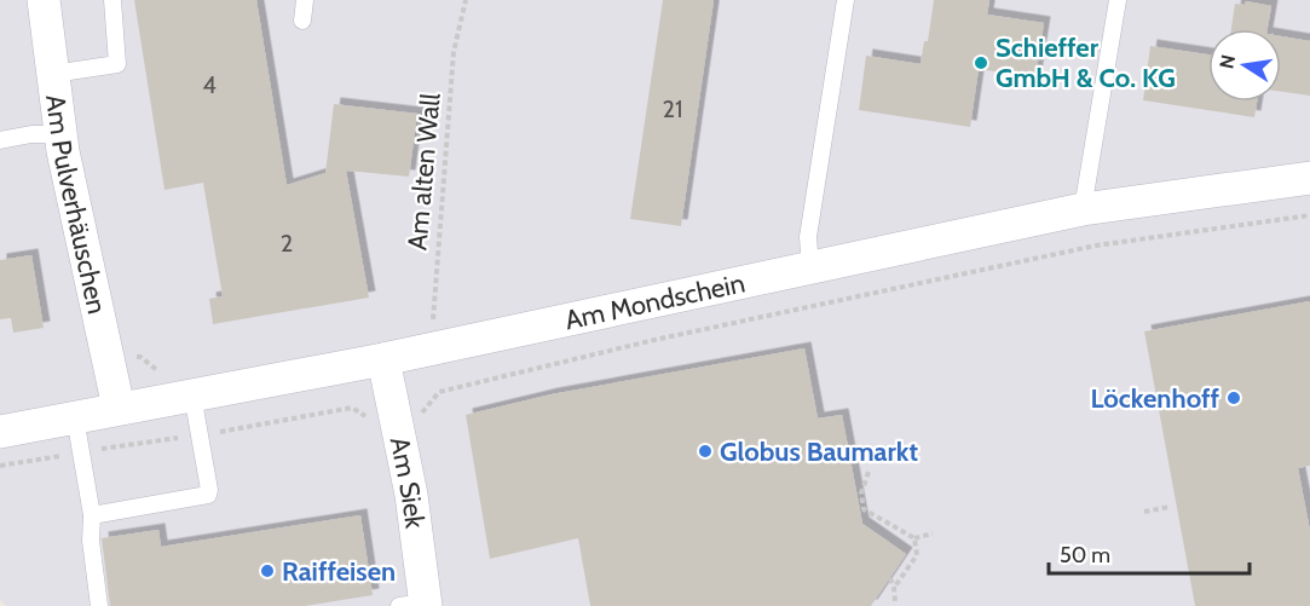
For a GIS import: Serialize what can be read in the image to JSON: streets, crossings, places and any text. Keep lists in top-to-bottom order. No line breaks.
{"streets":{"street":["Am Pulverhäuschen","Am Mondschein","Am Siek"],"path":["Am alten Wall"]},"crossings":[["Am alten Wall","Am Mondschein"],["Am Pulverhäuschen","Am Mondschein"],["Am Mondschein","Am Siek"]],"places":["Schieffer GmbH & Co. KG","Löckenhoff","Globus Baumarkt","Raiffeisen"],"house_numbers":["4","21","2"],"scale_bar":"50 m","north":"left"}
